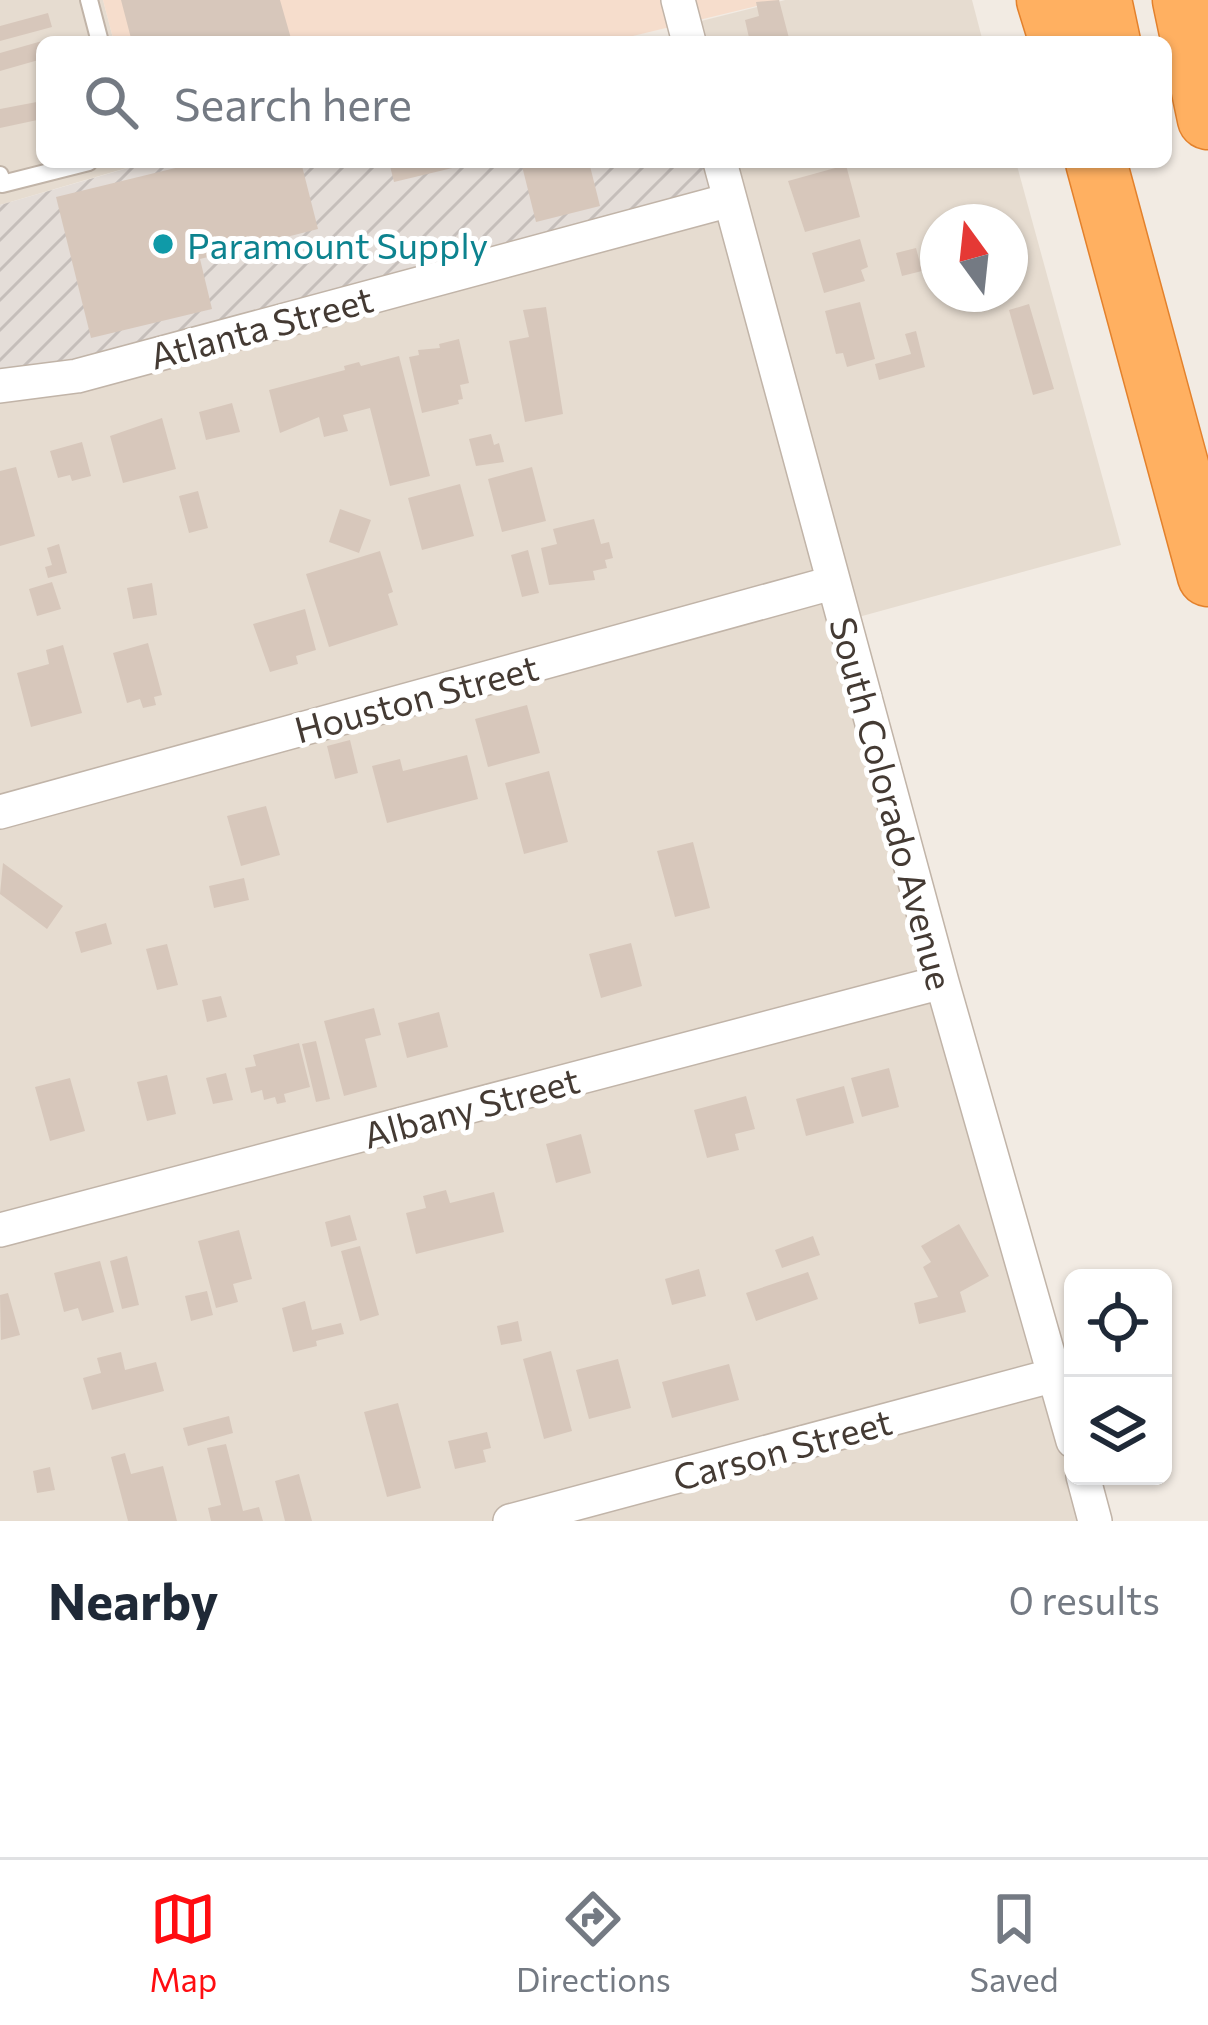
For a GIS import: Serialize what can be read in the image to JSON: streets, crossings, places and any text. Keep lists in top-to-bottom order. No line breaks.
{"streets":{"street":["Atlanta Street","Houston Street","South Colorado Avenue","Albany Street","Carson Street"]},"crossings":[["Atlanta Street","South Colorado Avenue"],["Houston Street","South Colorado Avenue"],["South Colorado Avenue","Albany Street"],["South Colorado Avenue","Carson Street"]],"places":["Paramount Supply"],"north":"top","page":{"search":"Search here","heading":["Nearby","0 results"],"nav":["Map","Directions","Saved"]}}
